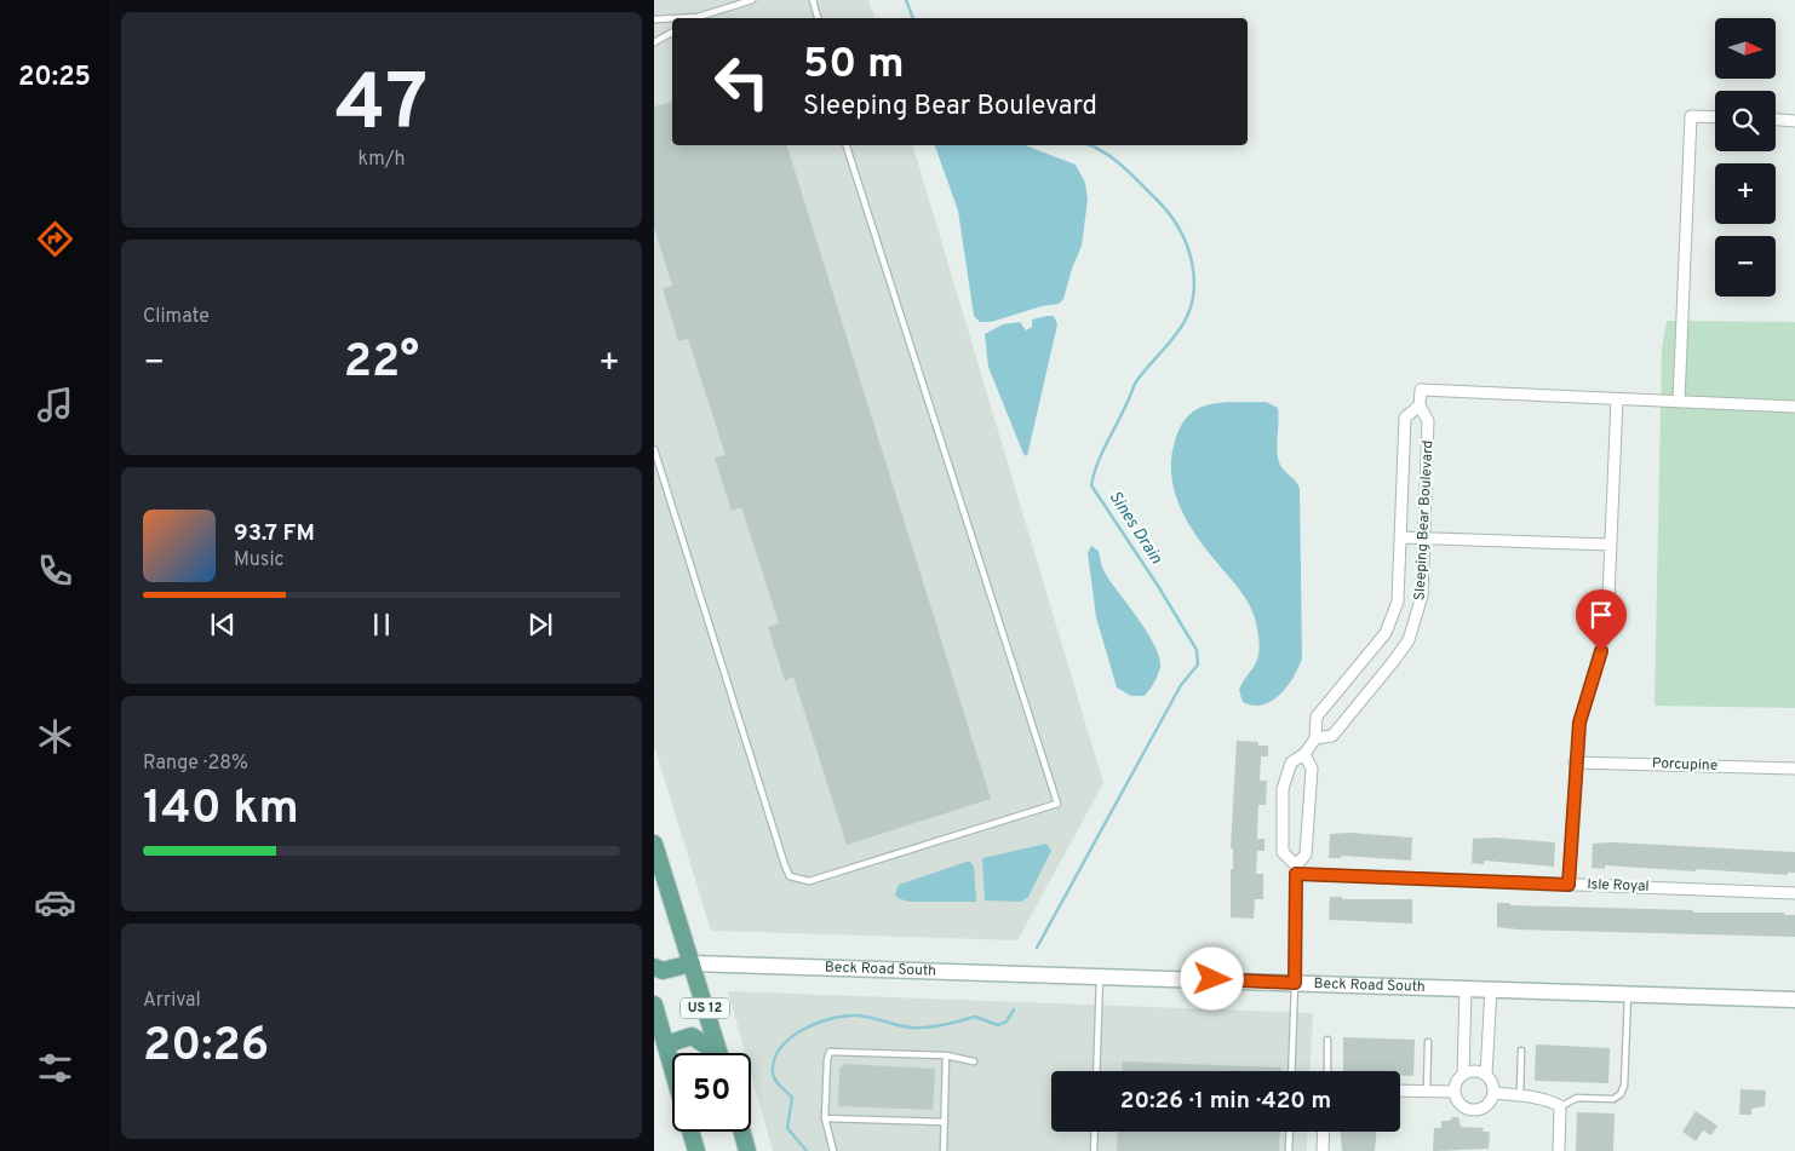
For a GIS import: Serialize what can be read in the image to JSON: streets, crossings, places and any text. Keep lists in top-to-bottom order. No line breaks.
{"streets":{"main road":["Beck Road South","US 12"],"street":["Sleeping Bear Boulevard","Porcupine","Isle Royal"]},"crossings":[["Sleeping Bear Boulevard","Isle Royal"],["Sleeping Bear Boulevard","Beck Road South"],["Beck Road South","US 12"]],"water":["Sines Drain"],"north":"right","page":{"tabs":"20:25","tile":[["47","km/h"],"Climate",["Range · 28%","140 km"],["Arrival","20:26"]],"map_buttons":["+","−"],"turn":["50 m","Sleeping Bear Boulevard"],"heat":["−","22°","+"],"song":["93.7 FM","Music"],"limit":"50","trip":"20:26 · 1 min · 420 m"}}
